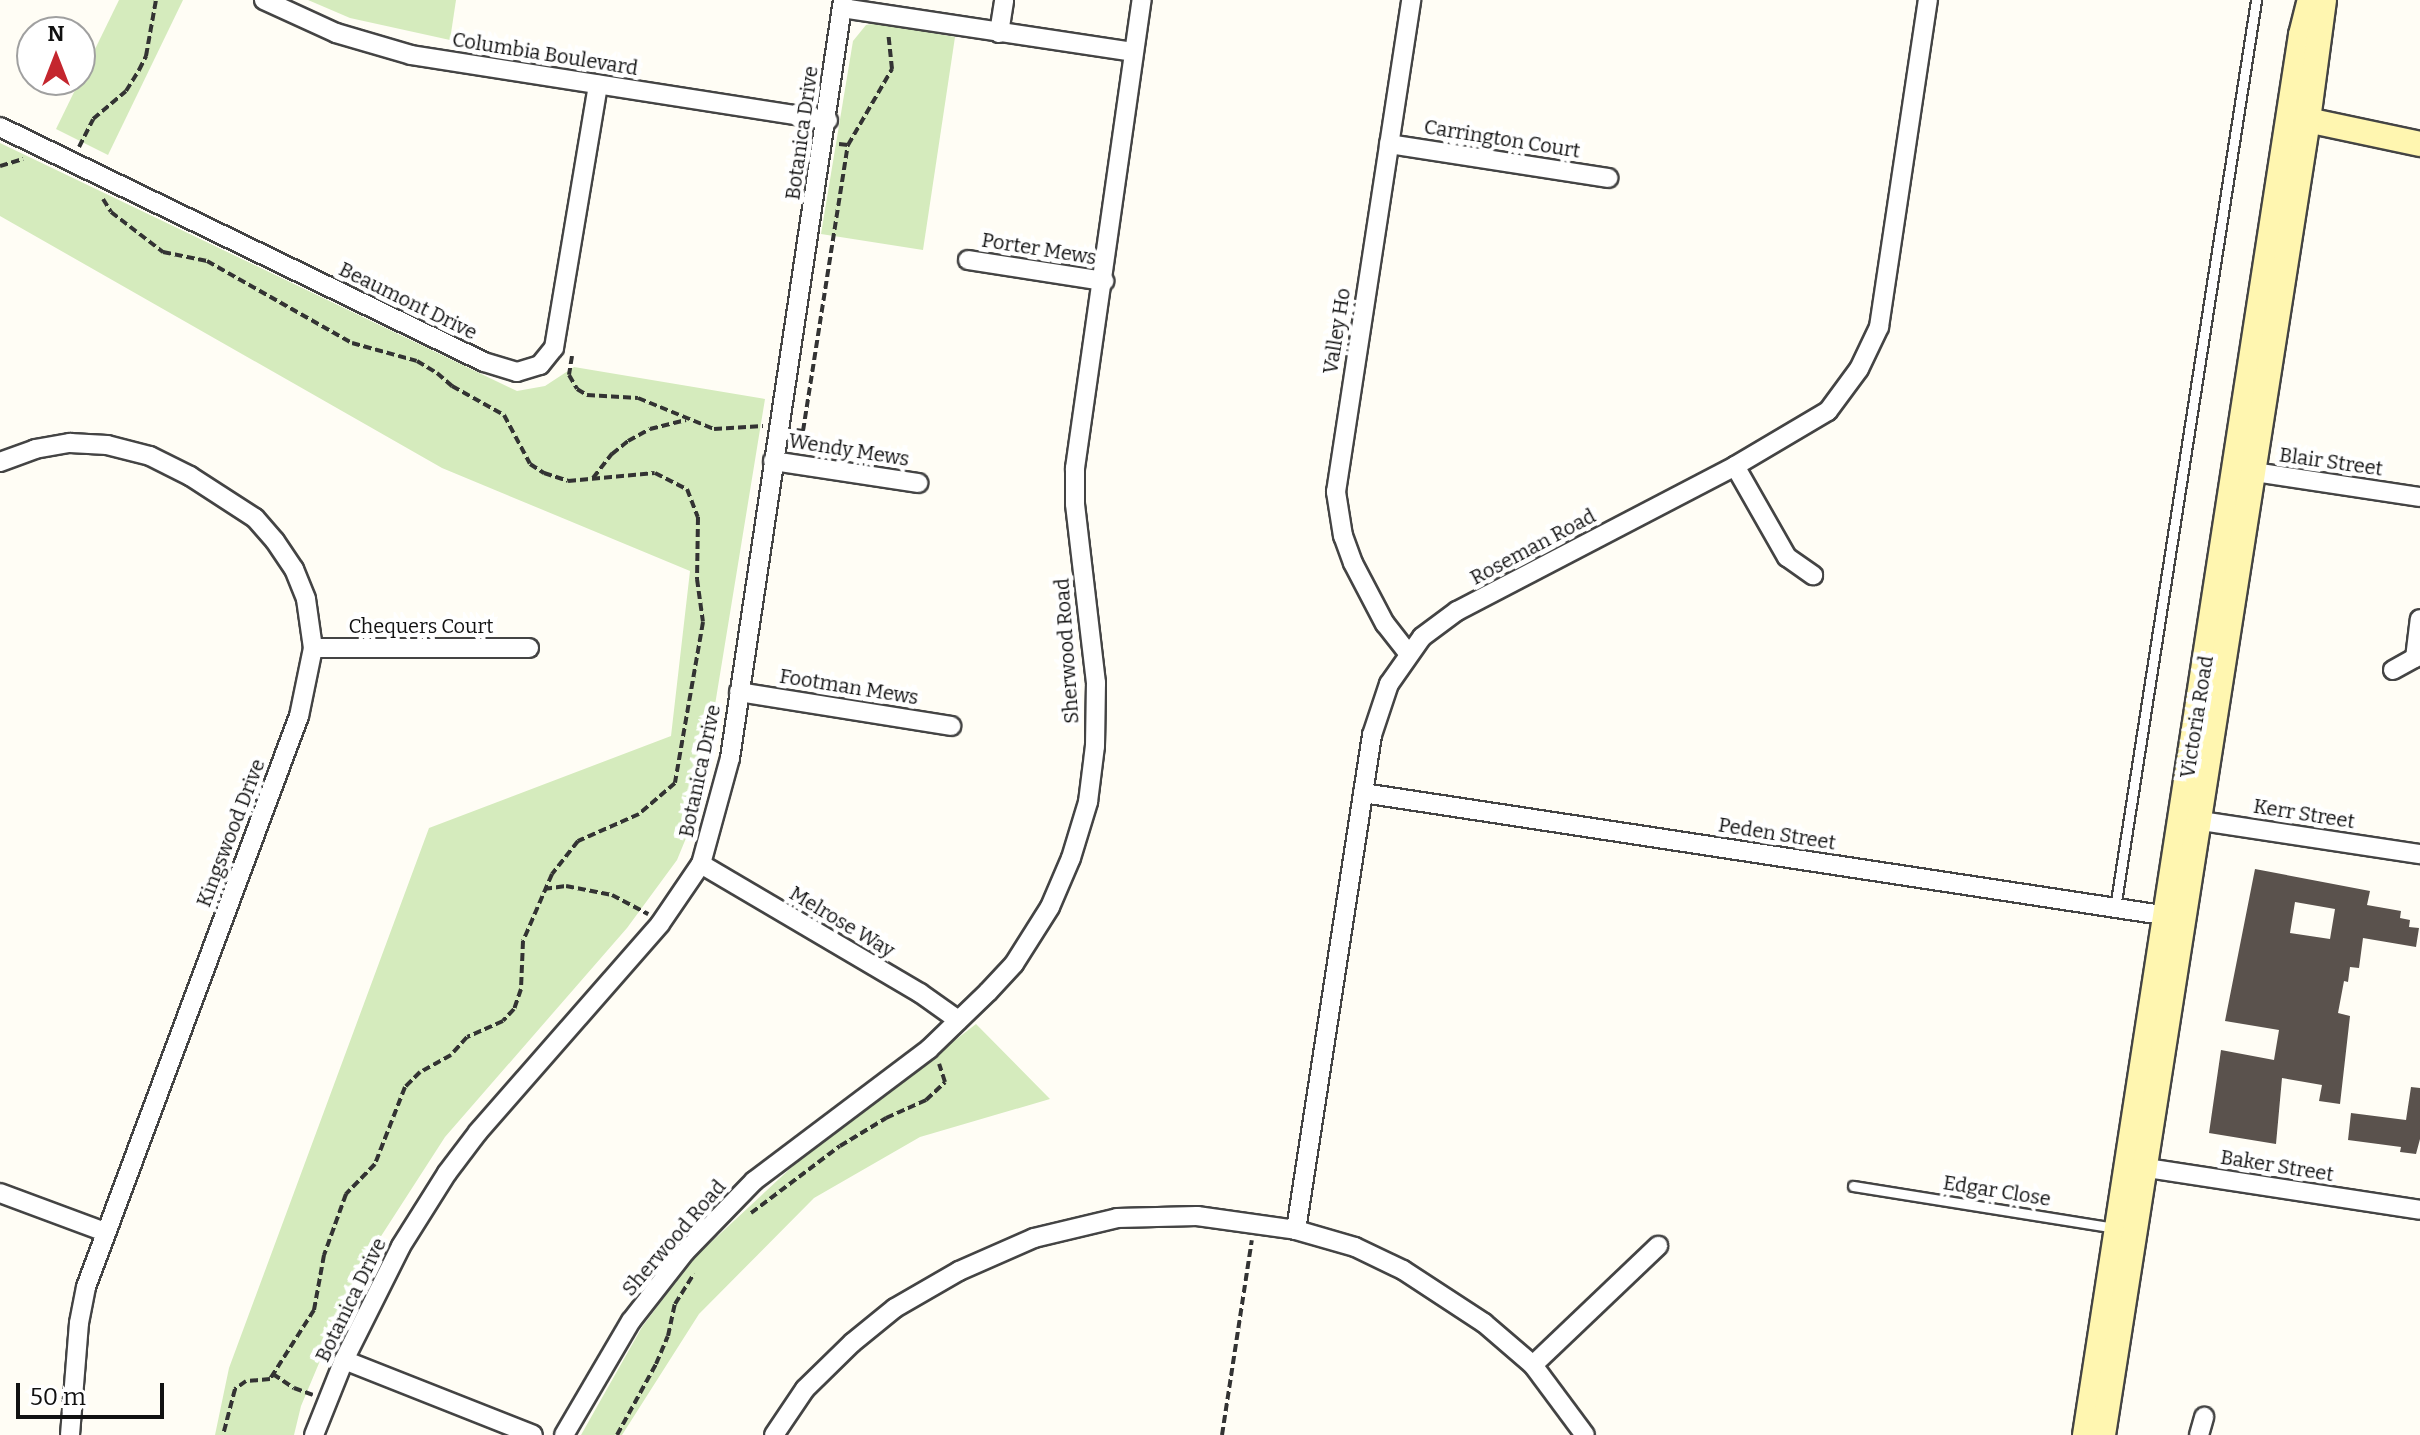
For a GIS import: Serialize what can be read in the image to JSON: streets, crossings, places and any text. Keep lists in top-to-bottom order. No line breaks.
{"streets":{"main road":["Victoria Road"],"street":["Columbia Boulevard","Botanica Drive","Carrington Court","Porter Mews","Beaumont Drive","Valley Ho","Wendy Mews","Blair Street","Roseman Road","Chequers Court","Sherwood Road","Footman Mews","Kerr Street","Kingswood Drive","Peden Street","Melrose Way","Baker Street"],"lane":["Edgar Close"]},"crossings":[["Columbia Boulevard","Botanica Drive"],["Botanica Drive","Wendy Mews"],["Botanica Drive","Footman Mews"],["Botanica Drive","Melrose Way"],["Carrington Court","Valley Ho"],["Porter Mews","Sherwood Road"],["Valley Ho","Roseman Road"],["Blair Street","Victoria Road"],["Roseman Road","Peden Street"],["Chequers Court","Kingswood Drive"],["Sherwood Road","Melrose Way"],["Victoria Road","Kerr Street"],["Victoria Road","Peden Street"],["Victoria Road","Baker Street"],["Victoria Road","Edgar Close"]],"scale_bar":"50 m","north":"top"}
